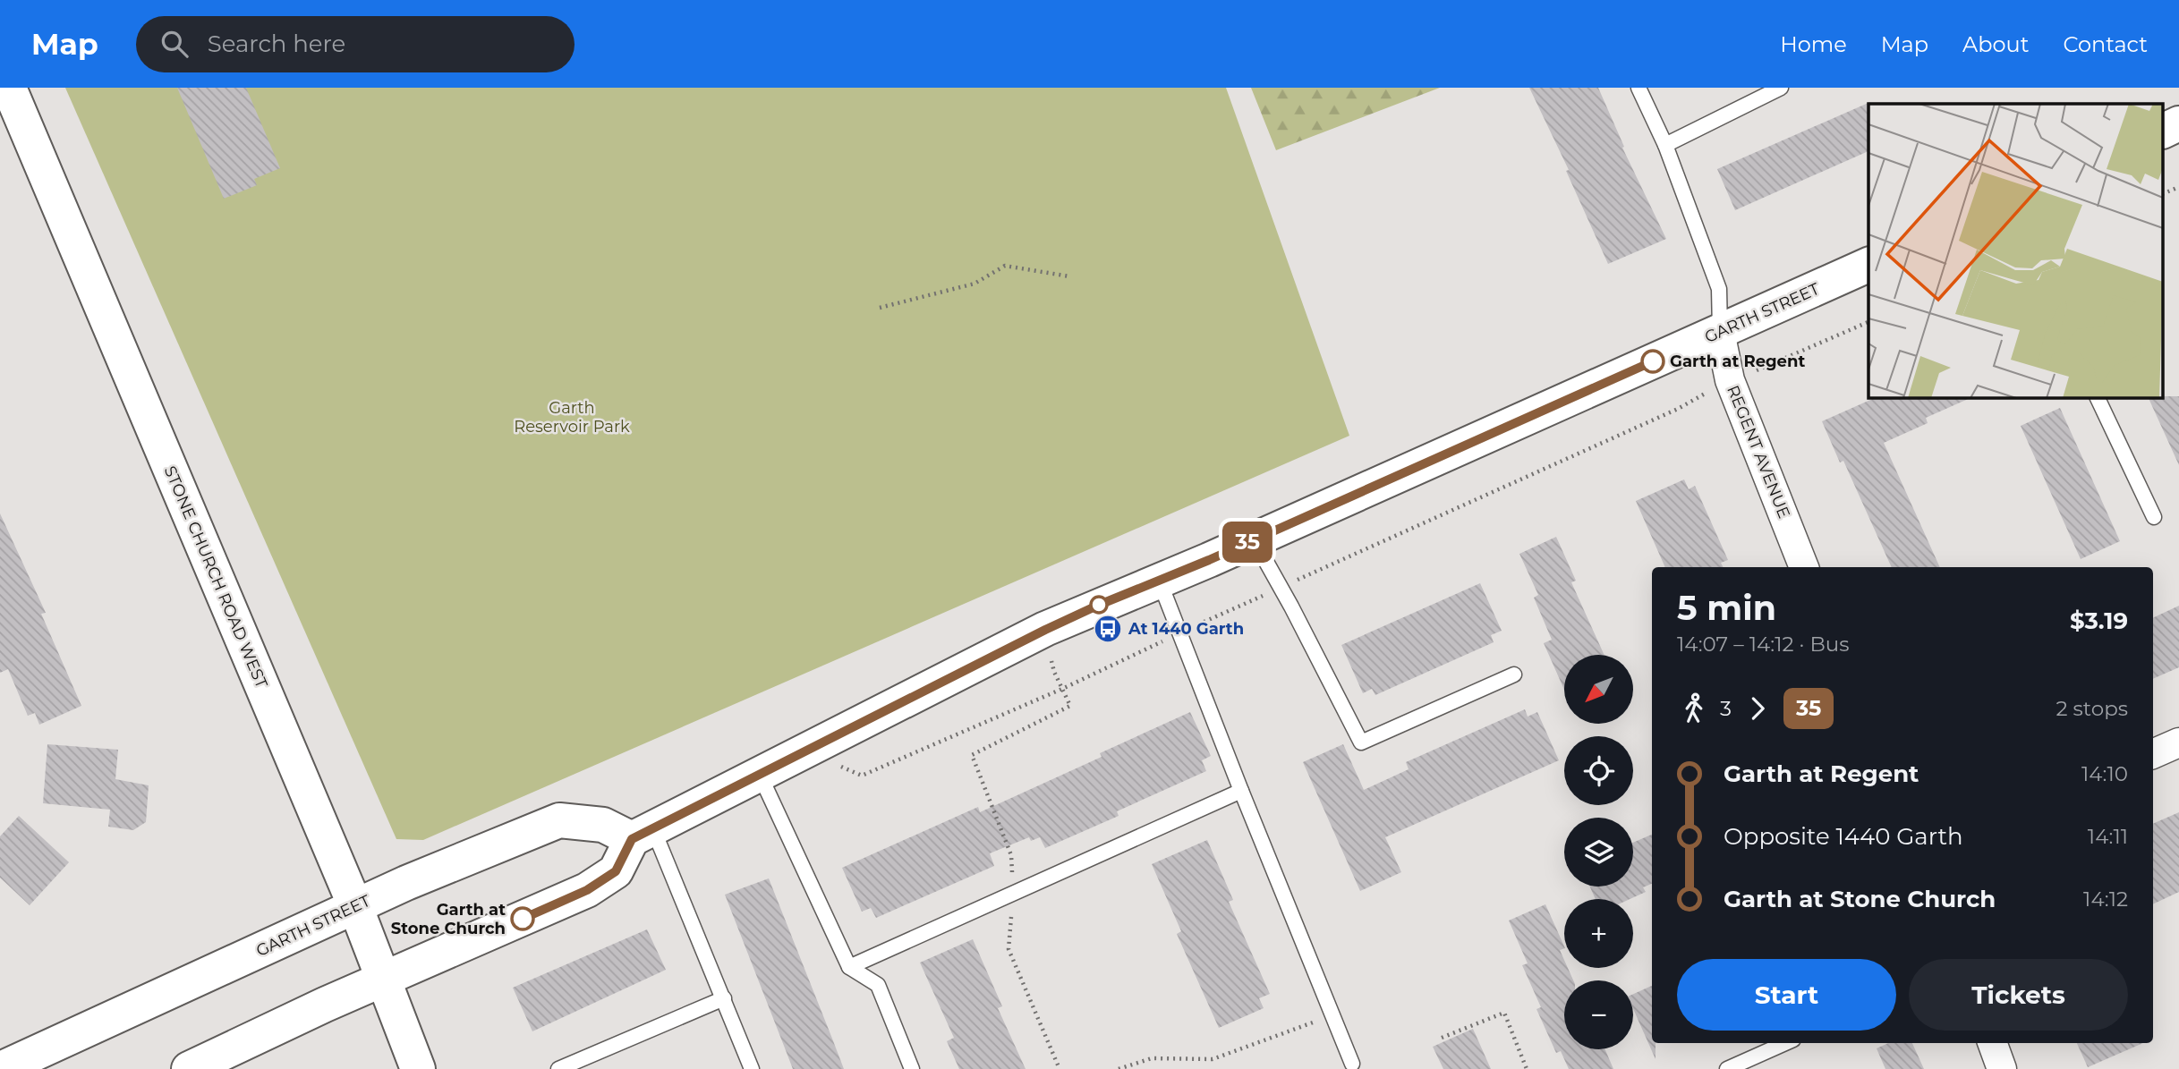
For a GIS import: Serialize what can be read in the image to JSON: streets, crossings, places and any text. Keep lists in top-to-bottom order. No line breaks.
{"streets":{"main road":["GARTH STREET","STONE CHURCH ROAD WEST"],"street":["REGENT AVENUE"]},"crossings":[["GARTH STREET","REGENT AVENUE"],["GARTH STREET","STONE CHURCH ROAD WEST"]],"parks":["Garth Reservoir Park"],"places":{"other":["Garth at Regent","Garth at Stone Church"],"bus stop":["At 1440 Garth"]},"lines":["bus line 35"],"north":"bottom left","page":{"header":"Map","search":"Search here","nav":["Home","Map","About","Contact"],"on_map":"35","heading":["5 min","14:07 – 14:12 · Bus","$3.19"],"map_buttons":["+","−"],"legs":["3","35","2 stops"],"list":[{"name":"Garth at Regent","value":"14:10"},{"name":"Opposite 1440 Garth","value":"14:11"},{"name":"Garth at Stone Church","value":"14:12"}],"buttons":["Start","Tickets"]}}
